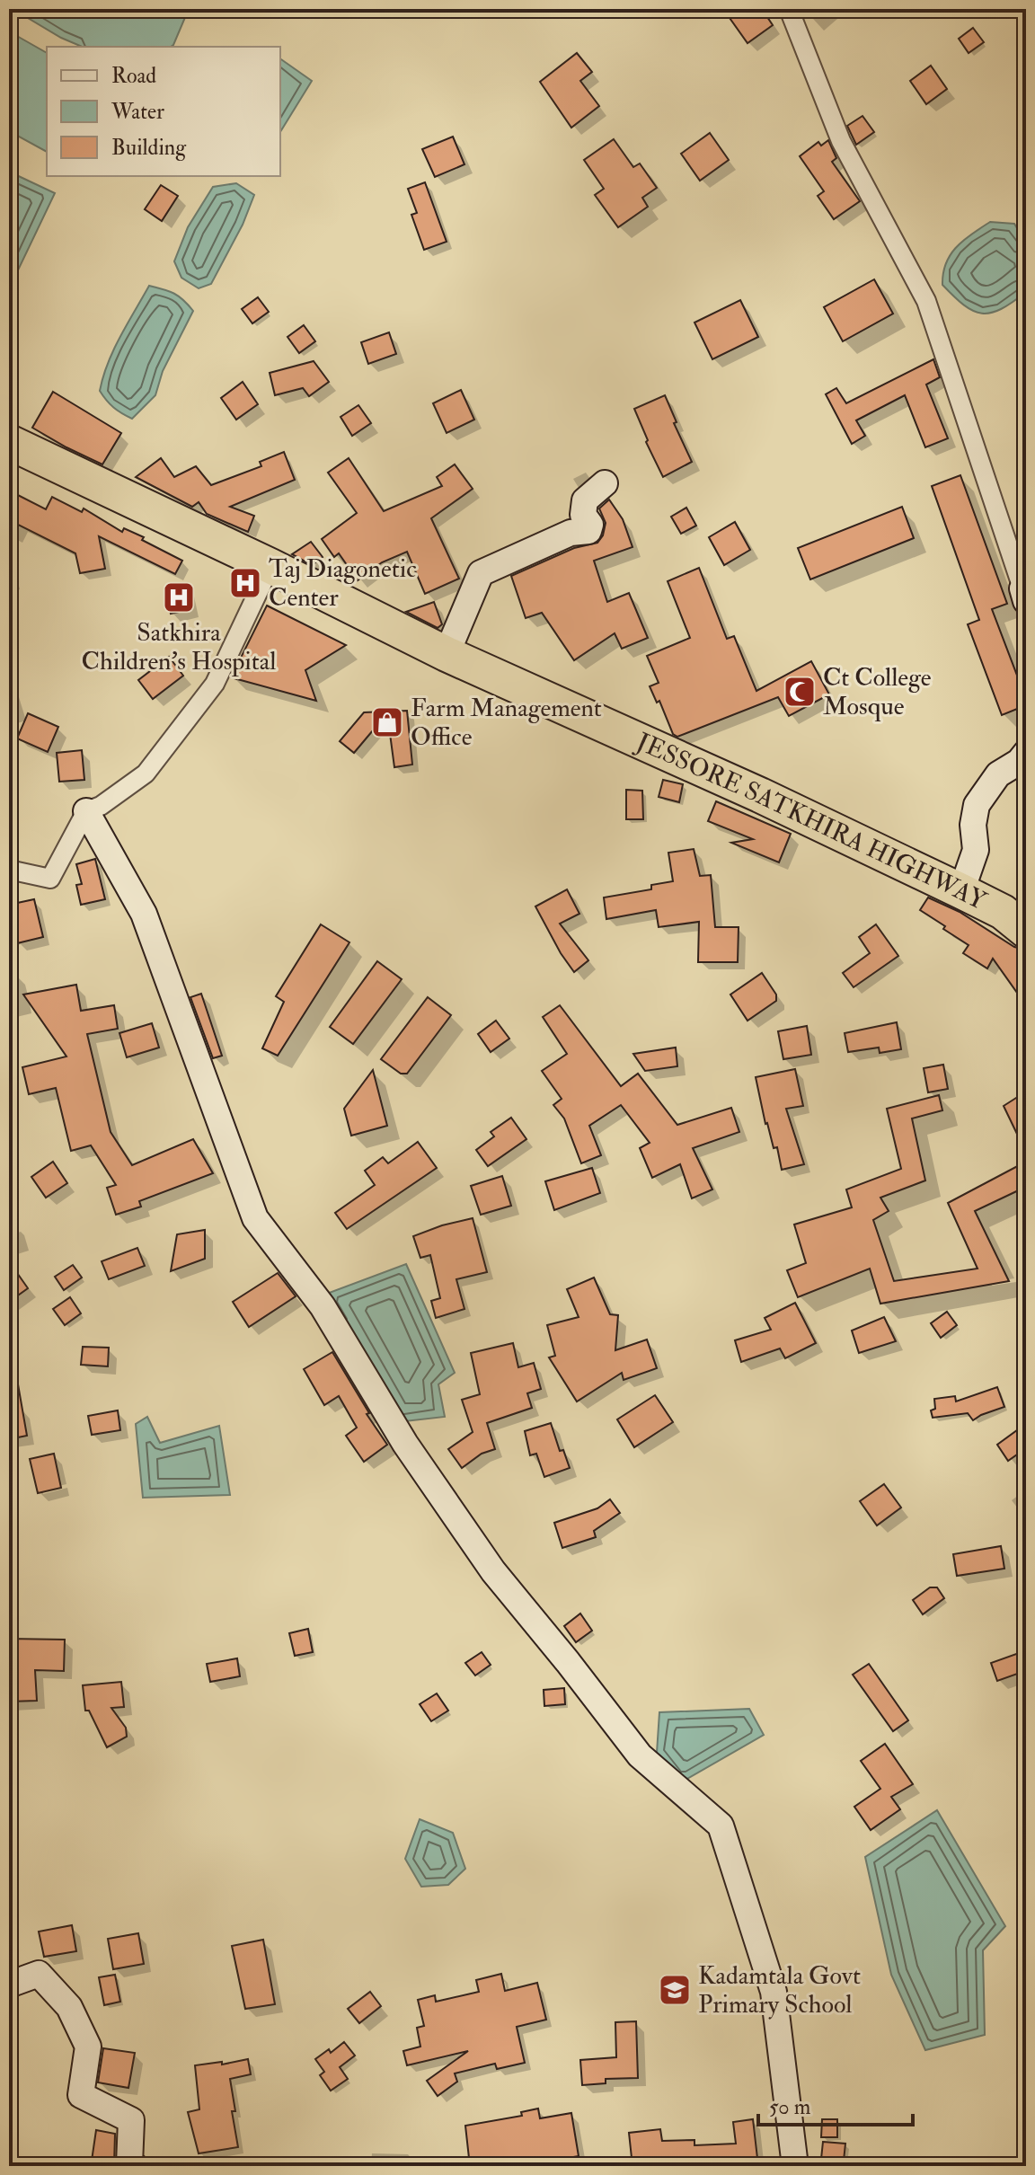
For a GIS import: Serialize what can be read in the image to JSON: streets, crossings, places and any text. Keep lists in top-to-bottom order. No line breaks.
{"streets":{"highway":["JESSORE SATKHIRA HIGHWAY"]},"places":{"hospital":["Taj Diagonetic Center","Satkhira Children’s Hospital"],"mosque":["Ct College Mosque"],"shop":["Farm Management Office"],"school or university":["Kadamtala Govt Primary School"]},"legend":["Road","Water","Building"],"scale_bar":"50 m"}
